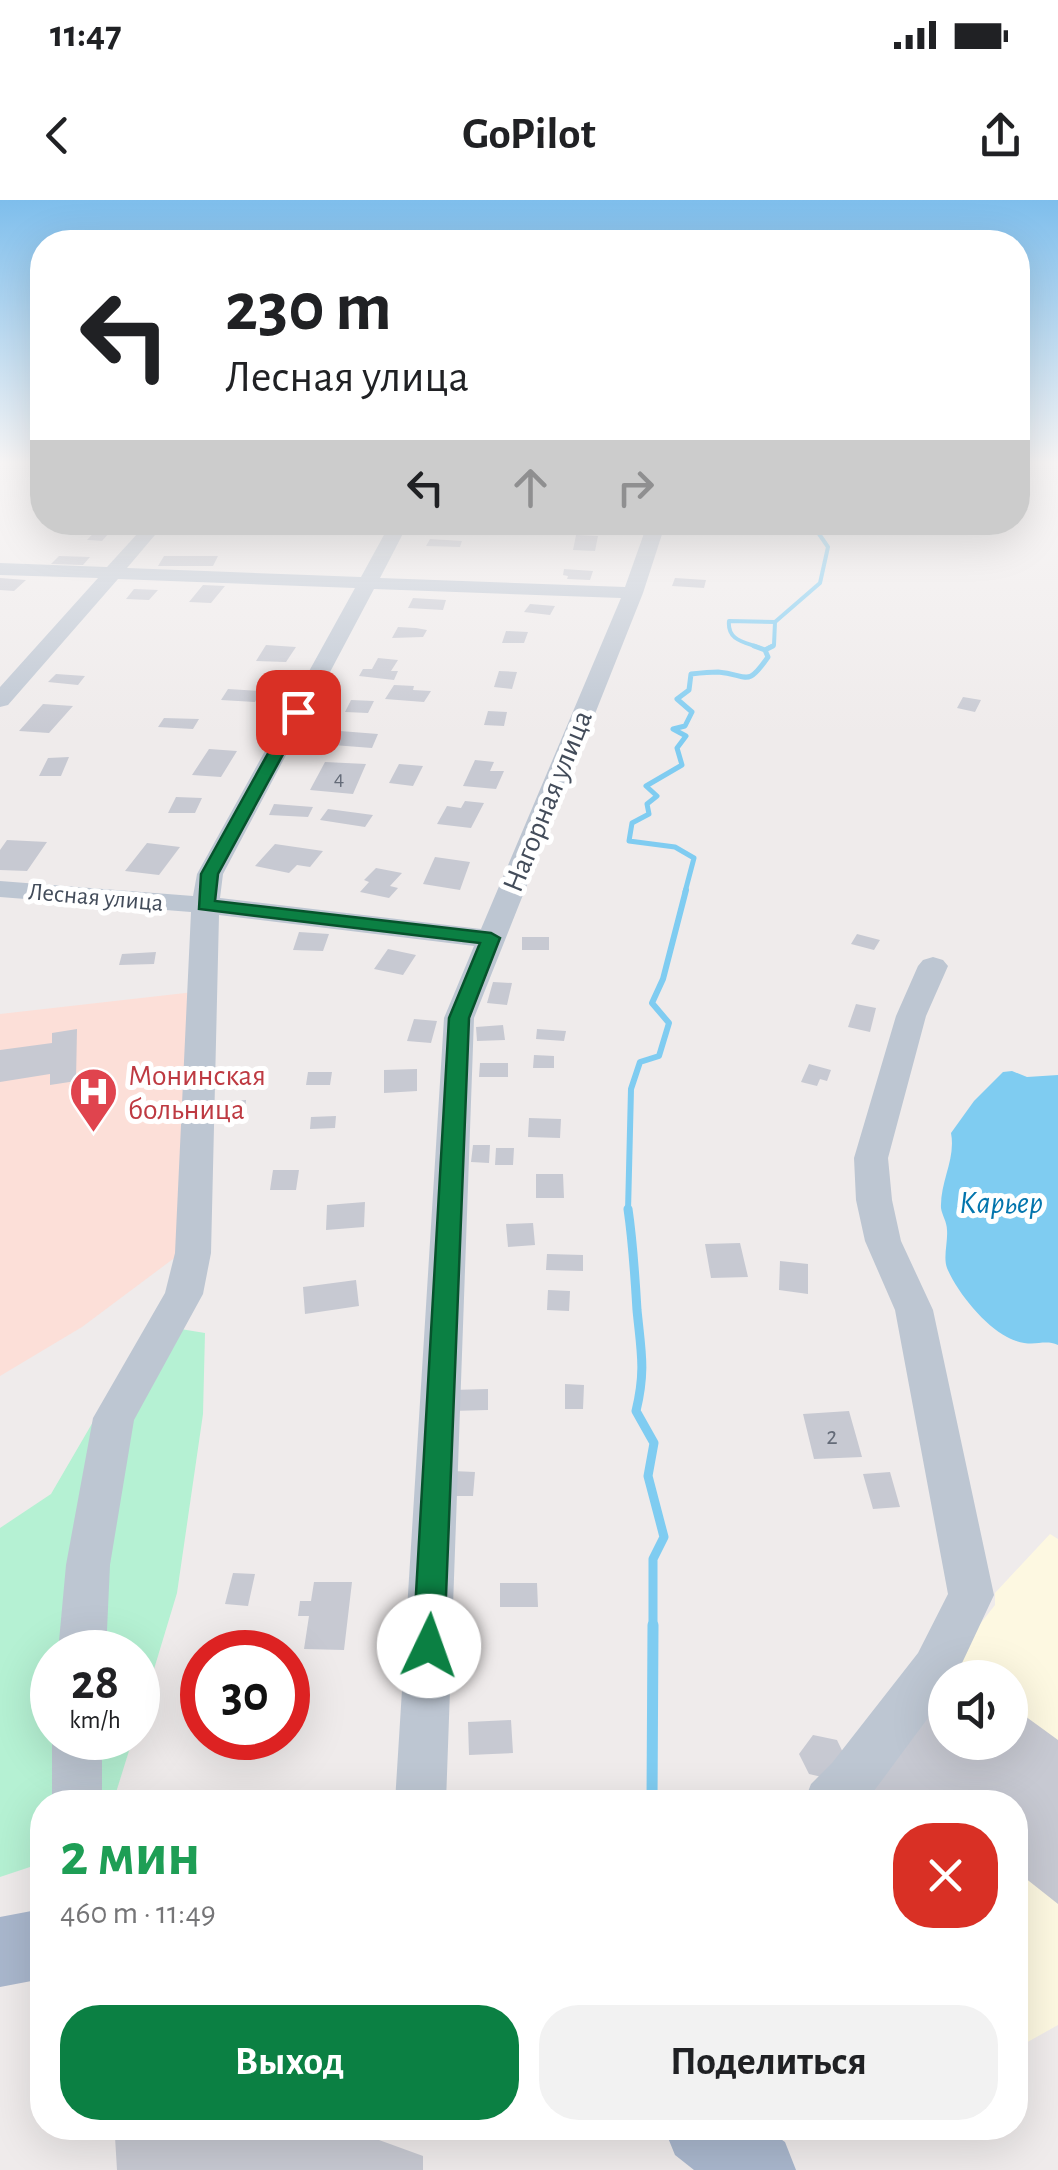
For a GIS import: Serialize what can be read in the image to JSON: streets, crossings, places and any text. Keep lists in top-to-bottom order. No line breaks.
{"streets":{"street":["Нагорная улица","Лесная улица"]},"crossings":[["Нагорная улица","Лесная улица"]],"water":["Карьер"],"places":{"hospital":["Монинская больница"]},"house_numbers":["4","2"],"page":{"status":"11:47","header":"GoPilot","turn":["230 m","Лесная улица"],"speed":"28 km/h","limit":"30","heading":["2 мин","460 m · 11:49"],"buttons":["Выход","Поделиться"]}}
